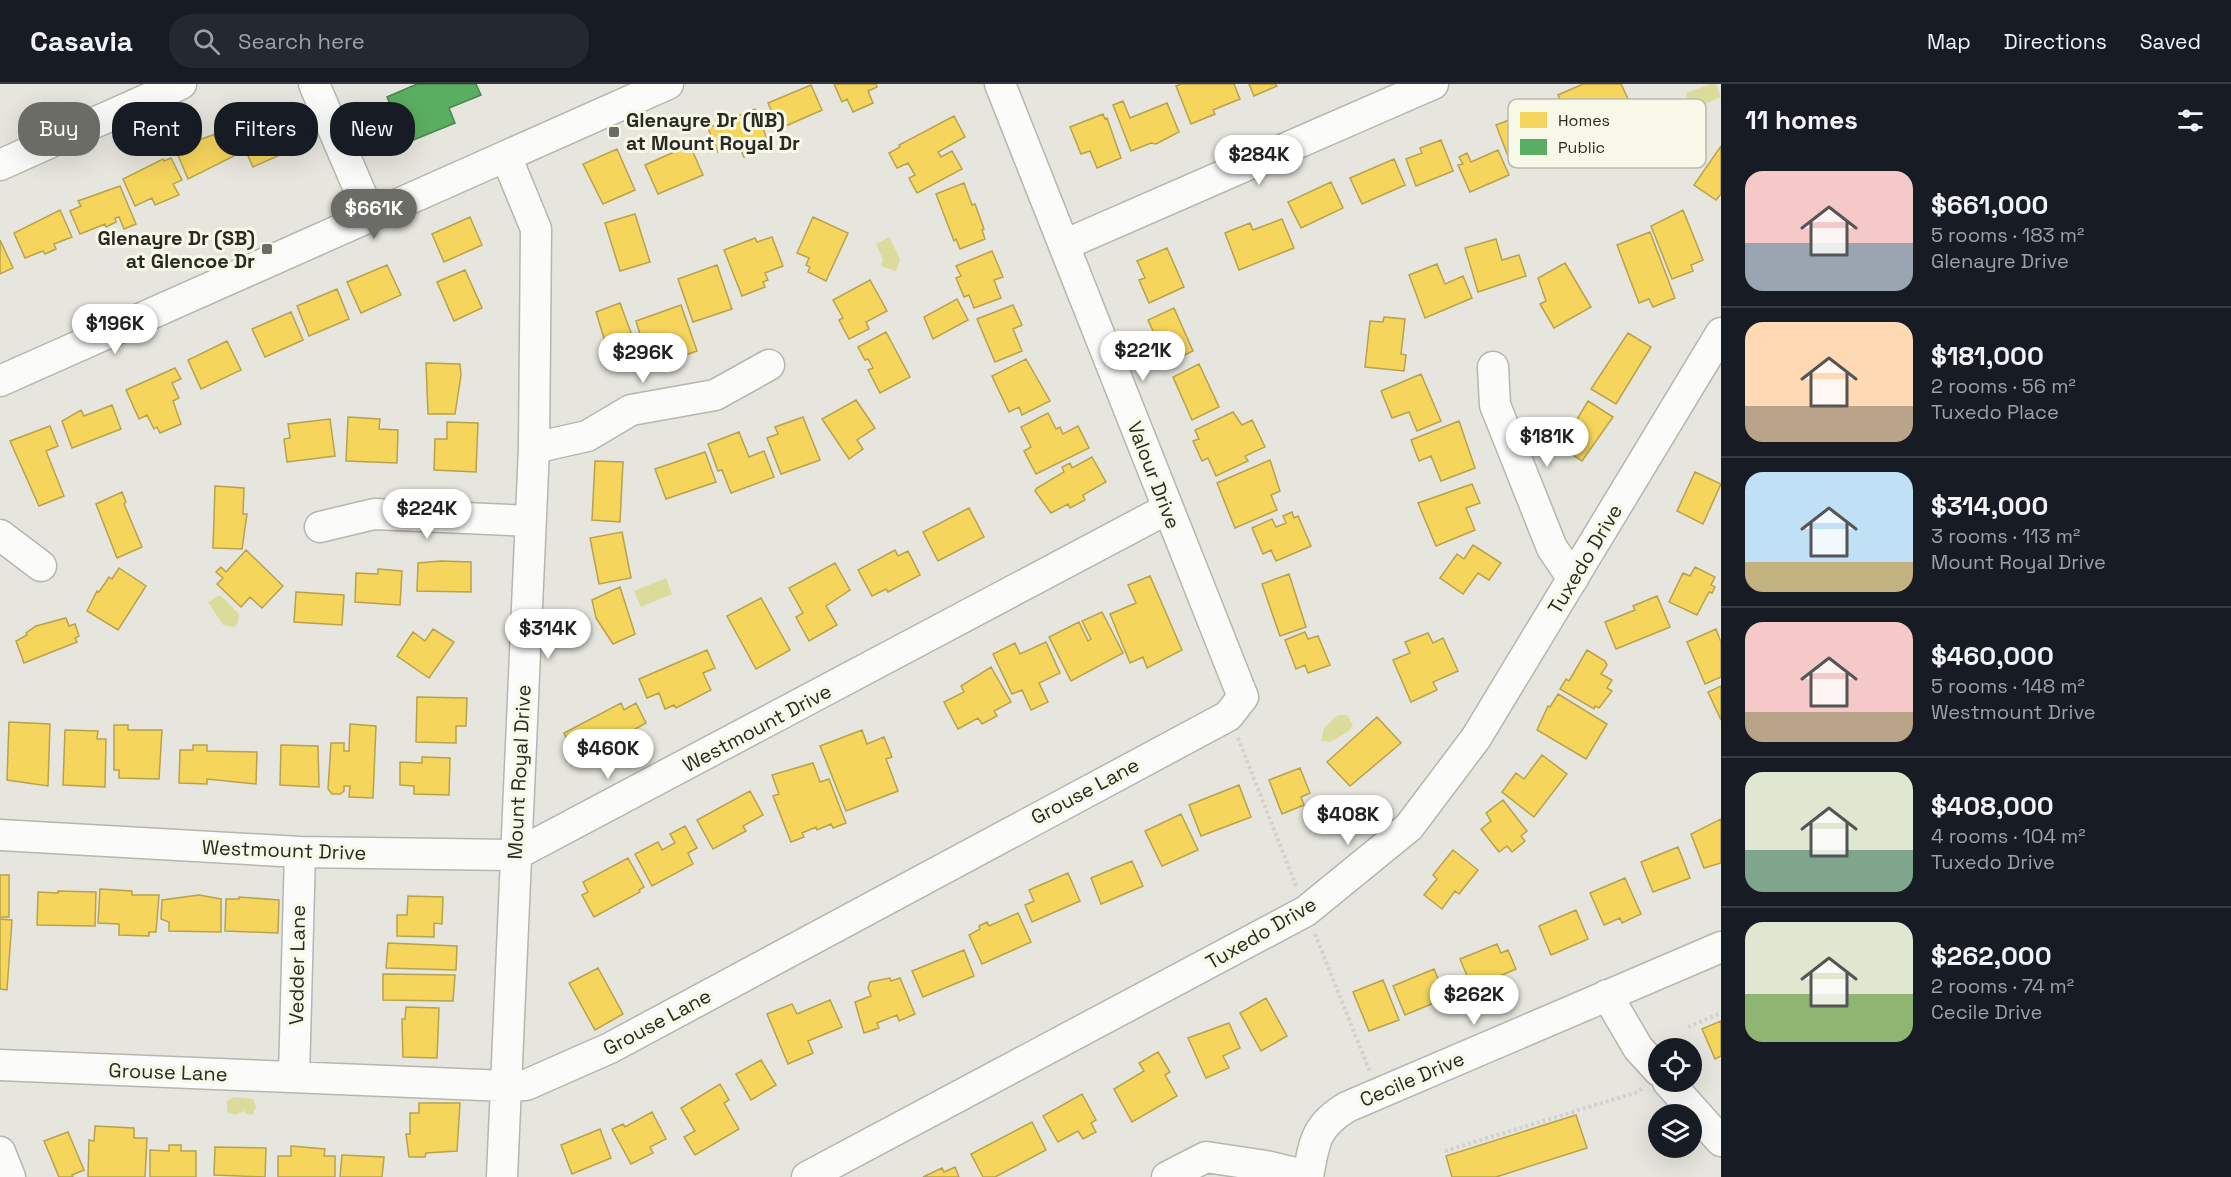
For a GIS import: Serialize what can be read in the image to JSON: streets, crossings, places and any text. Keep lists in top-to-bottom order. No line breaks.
{"streets":{"street":["Valour Drive","Tuxedo Drive","Westmount Drive","Mount Royal Drive","Grouse Lane","Vedder Lane","Cecile Drive"]},"crossings":[["Valour Drive","Westmount Drive"],["Valour Drive","Grouse Lane"],["Westmount Drive","Mount Royal Drive"],["Westmount Drive","Vedder Lane"],["Mount Royal Drive","Grouse Lane"],["Grouse Lane","Vedder Lane"]],"places":{"transit":["Glenayre Dr (NB) at Mount Royal Dr","Glenayre Dr (SB) at Glencoe Dr"]},"legend":["Homes","Public"],"page":{"header":"Casavia","search":"Search here","nav":["Map","Directions","Saved"],"heading":"11 homes","chip":["Buy","Rent","Filters","New"],"price":["$284K","$661K","$196K","$221K","$296K","$181K","$224K","$314K","$460K","$408K","$262K"],"list":[{"name":"$661,000","note":"5 rooms · 183 m² · Glenayre Drive"},{"name":"$181,000","note":"2 rooms · 56 m² · Tuxedo Place"},{"name":"$314,000","note":"3 rooms · 113 m² · Mount Royal Drive"},{"name":"$460,000","note":"5 rooms · 148 m² · Westmount Drive"},{"name":"$408,000","note":"4 rooms · 104 m² · Tuxedo Drive"},{"name":"$262,000","note":"2 rooms · 74 m² · Cecile Drive"}]}}
